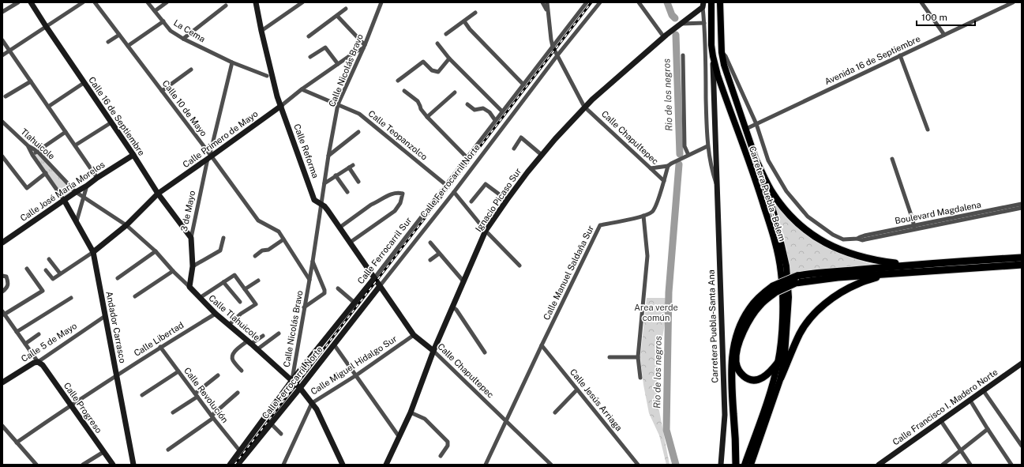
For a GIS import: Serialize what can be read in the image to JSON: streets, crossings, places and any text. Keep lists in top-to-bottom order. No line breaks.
{"streets":{"main road":["Calle 16 de Septiembre","Calle Chapultepec","Calle Primero de Mayo","Calle Reforma","Calle Ferrocarril Norte","Calle José María Morelos","Carretera Puebla - Belem","Ignacio Picaso Sur","3 de Mayo","Calle Ferrocarril Sur","Calle Tlahuicole","Carretera Puebla-Santa Ana","Andador Carrasco","Calle 5 de Mayo","Calle Francisco I. Madero Norte","Calle Progreso"],"street":["La Cema","Avenida 16 de Septiembre","Calle Nicolás Bravo","Calle 10 de Mayo","Calle Teopanzolco","Tlahuicole","Boulevard Magdalena","Calle Manuel Saldaña Sur","Calle Libertad","Calle Miguel Hidalgo Sur","Calle Revolución","Calle Jesús Arriaga"]},"crossings":[["La Cema","3 de Mayo"],["Avenida 16 de Septiembre","Carretera Puebla - Belem"],["Avenida 16 de Septiembre","Boulevard Magdalena"],["Calle Nicolás Bravo","Calle 10 de Mayo"],["Calle Nicolás Bravo","Calle Teopanzolco"],["Calle Nicolás Bravo","Calle Primero de Mayo"],["Calle Nicolás Bravo","Calle Reforma"],["Calle Nicolás Bravo","Calle Ferrocarril Sur"],["Calle Nicolás Bravo","Calle Tlahuicole"],["Calle 10 de Mayo","Calle Primero de Mayo"],["Calle 10 de Mayo","3 de Mayo"],["Calle 16 de Septiembre","Calle Primero de Mayo"],["Calle 16 de Septiembre","Calle José María Morelos"],["Calle 16 de Septiembre","3 de Mayo"],["Calle Teopanzolco","Calle Primero de Mayo"],["Calle Teopanzolco","Calle Ferrocarril Sur"],["Calle Chapultepec","Calle Reforma"],["Calle Chapultepec","Calle Ferrocarril Norte"],["Calle Chapultepec","Ignacio Picaso Sur"],["Calle Chapultepec","Calle Ferrocarril Sur"],["Calle Chapultepec","Calle Manuel Saldaña Sur"],["Calle Chapultepec","Calle Miguel Hidalgo Sur"],["Calle Primero de Mayo","Calle Reforma"],["Calle Primero de Mayo","3 de Mayo"],["Calle Primero de Mayo","Calle Tlahuicole"],["Calle Primero de Mayo","Andador Carrasco"],["Tlahuicole","Calle José María Morelos"],["Tlahuicole","Calle Tlahuicole"],["Calle Reforma","Calle Ferrocarril Norte"],["Calle Reforma","Calle Ferrocarril Sur"],["Calle Ferrocarril Norte","Calle Tlahuicole"],["Calle José María Morelos","Calle Tlahuicole"],["Calle José María Morelos","Andador Carrasco"],["Carretera Puebla - Belem","Carretera Puebla-Santa Ana"],["3 de Mayo","Calle Tlahuicole"],["Calle Ferrocarril Sur","Calle Tlahuicole"],["Calle Ferrocarril Sur","Calle Revolución"],["Calle Manuel Saldaña Sur","Calle Jesús Arriaga"],["Calle Tlahuicole","Calle Libertad"],["Calle Tlahuicole","Calle Miguel Hidalgo Sur"],["Andador Carrasco","Calle Libertad"],["Andador Carrasco","Calle 5 de Mayo"],["Calle Libertad","Calle Revolución"],["Calle Libertad","Calle Progreso"],["Calle 5 de Mayo","Calle Progreso"]],"water":["Rio de los negros"],"parks":["Area verde común"],"scale_bar":"100 m"}
